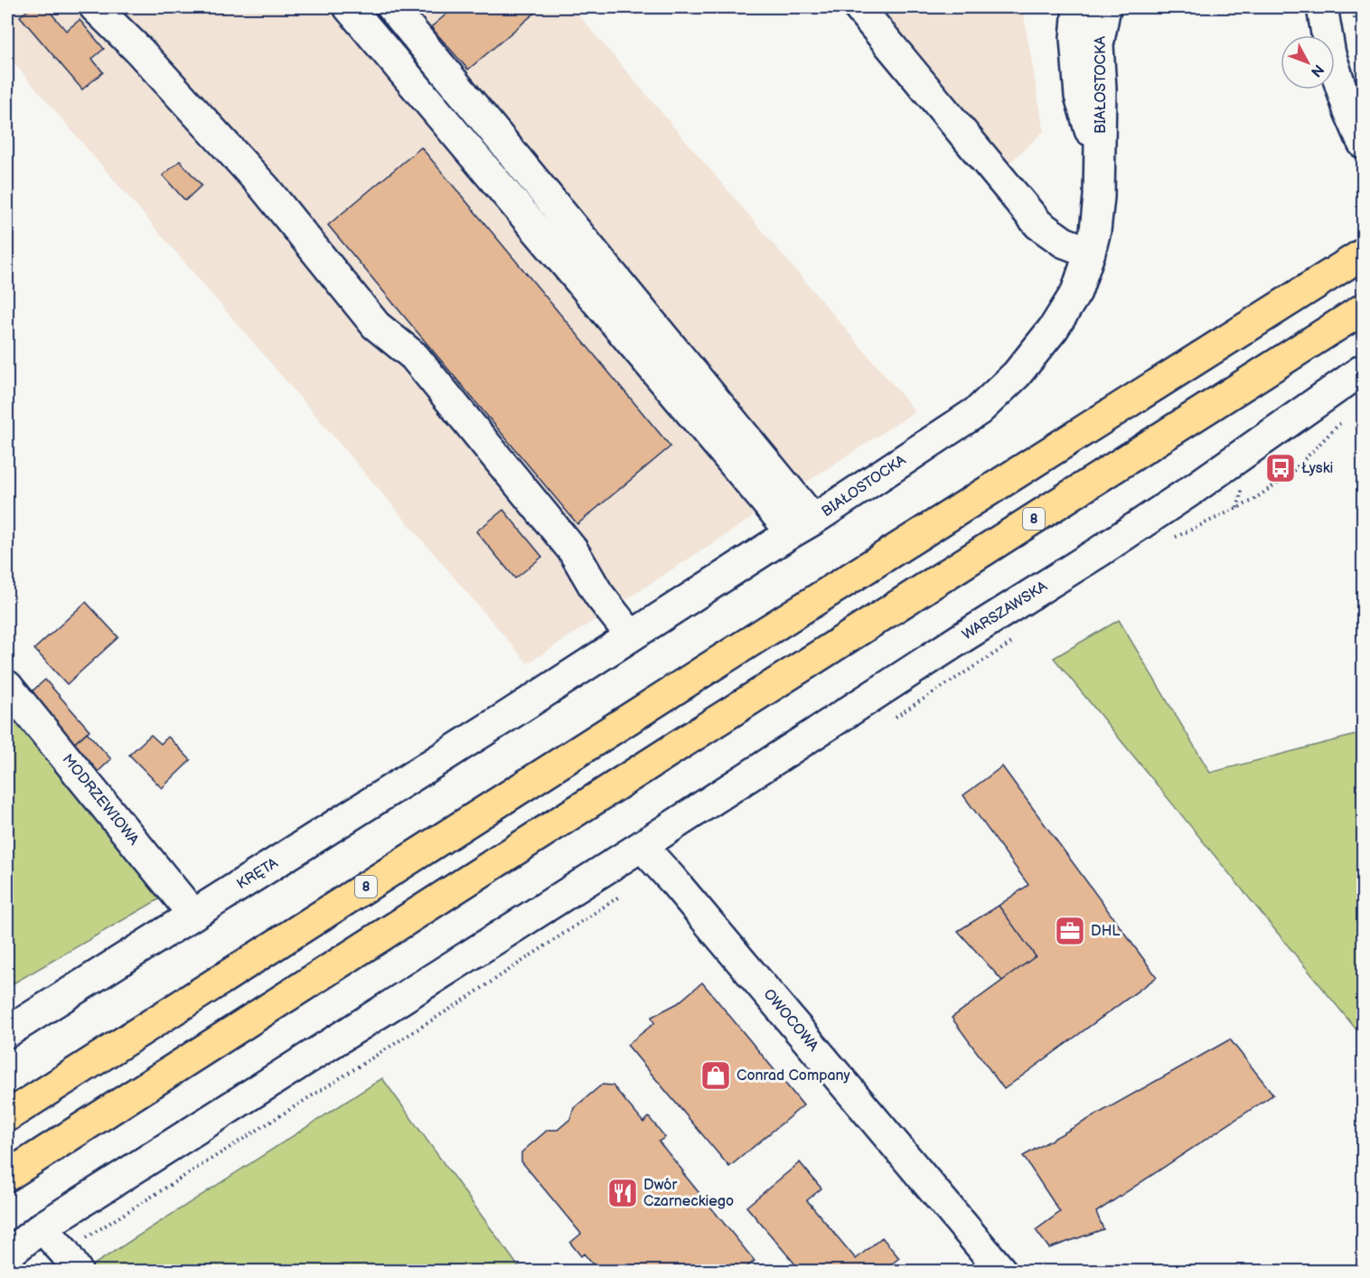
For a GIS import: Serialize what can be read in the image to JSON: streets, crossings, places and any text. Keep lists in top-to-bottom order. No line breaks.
{"streets":{"highway":["8"],"street":["BIAŁOSTOCKA","WARSZAWSKA","MODRZEWIOWA","KRĘTA","OWOCOWA"]},"crossings":[["BIAŁOSTOCKA","KRĘTA"],["WARSZAWSKA","OWOCOWA"],["MODRZEWIOWA","KRĘTA"]],"places":{"bus stop":["Łyski"],"office":["DHL"],"shop":["Conrad Company"],"restaurant":["Dwór Czarneckiego"]},"north":"bottom right"}
